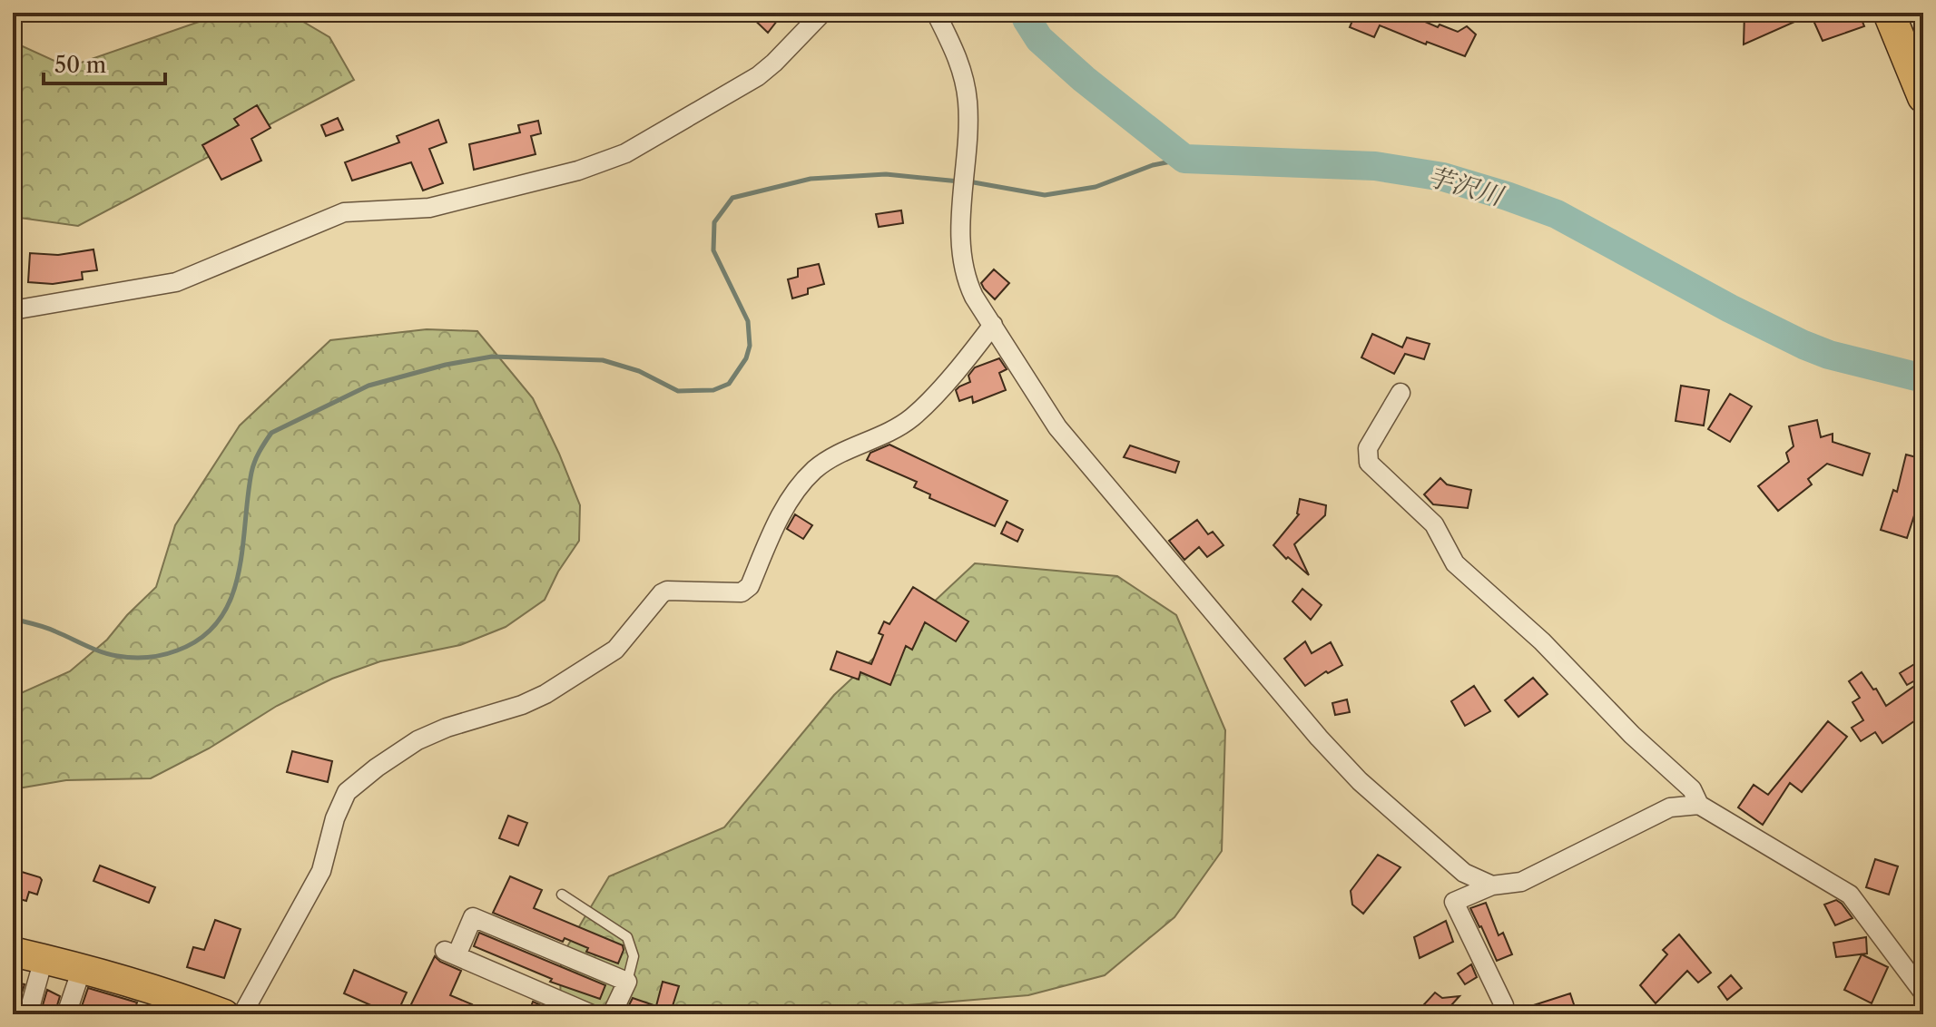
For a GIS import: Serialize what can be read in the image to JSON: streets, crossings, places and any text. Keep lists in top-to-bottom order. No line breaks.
{"water":["芋沢川"],"scale_bar":"50 m"}
